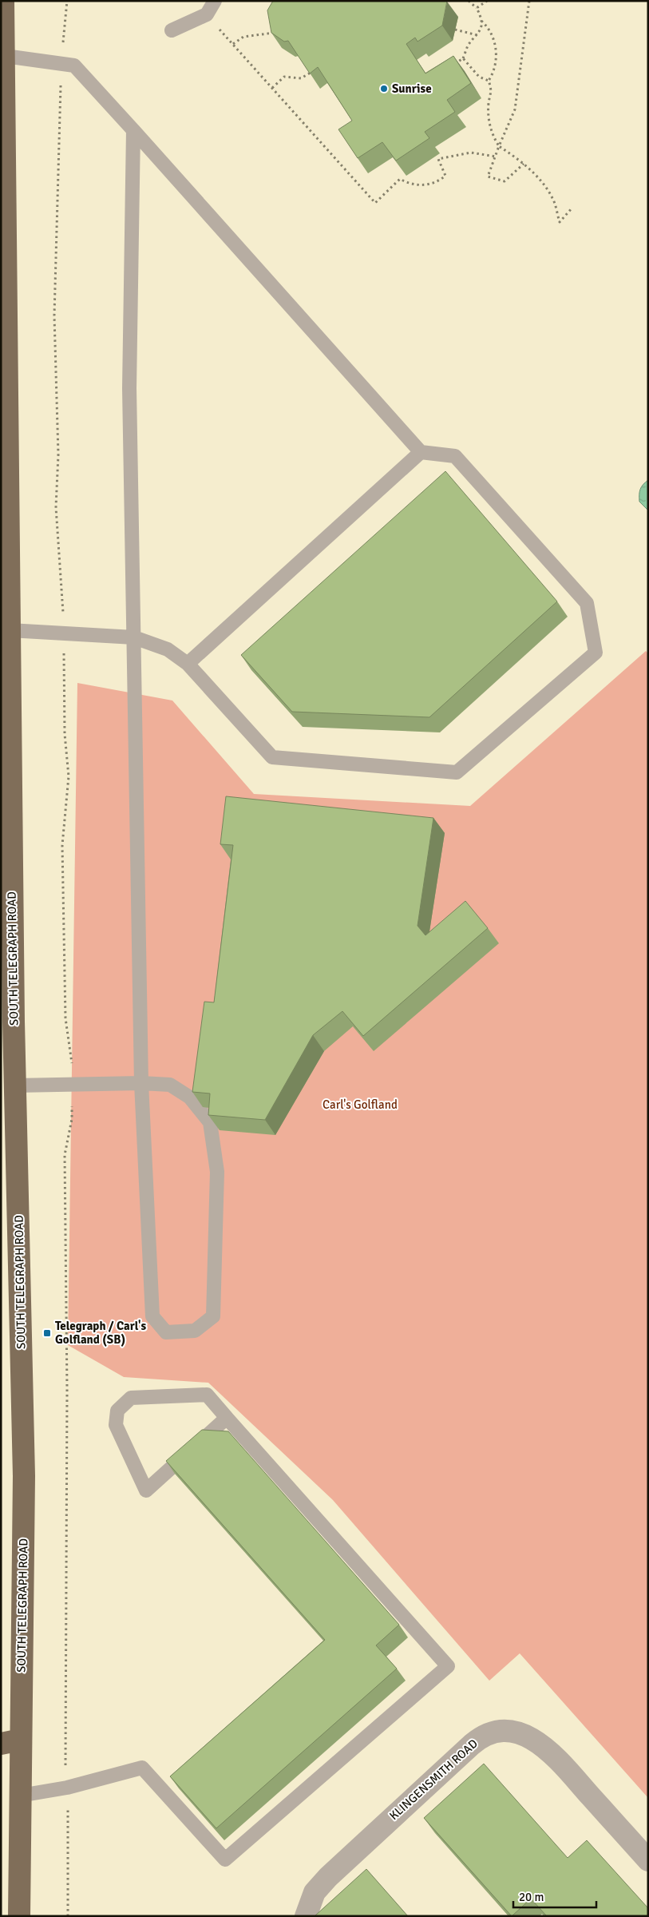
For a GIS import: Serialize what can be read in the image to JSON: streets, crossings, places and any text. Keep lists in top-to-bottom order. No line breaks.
{"streets":{"highway":["SOUTH TELEGRAPH ROAD"],"street":["KLINGENSMITH ROAD"]},"parks":["Carl's Golfland"],"places":{"other":["Sunrise"],"transit":["Telegraph / Carl's Golfland (SB)"]},"scale_bar":"20 m"}
